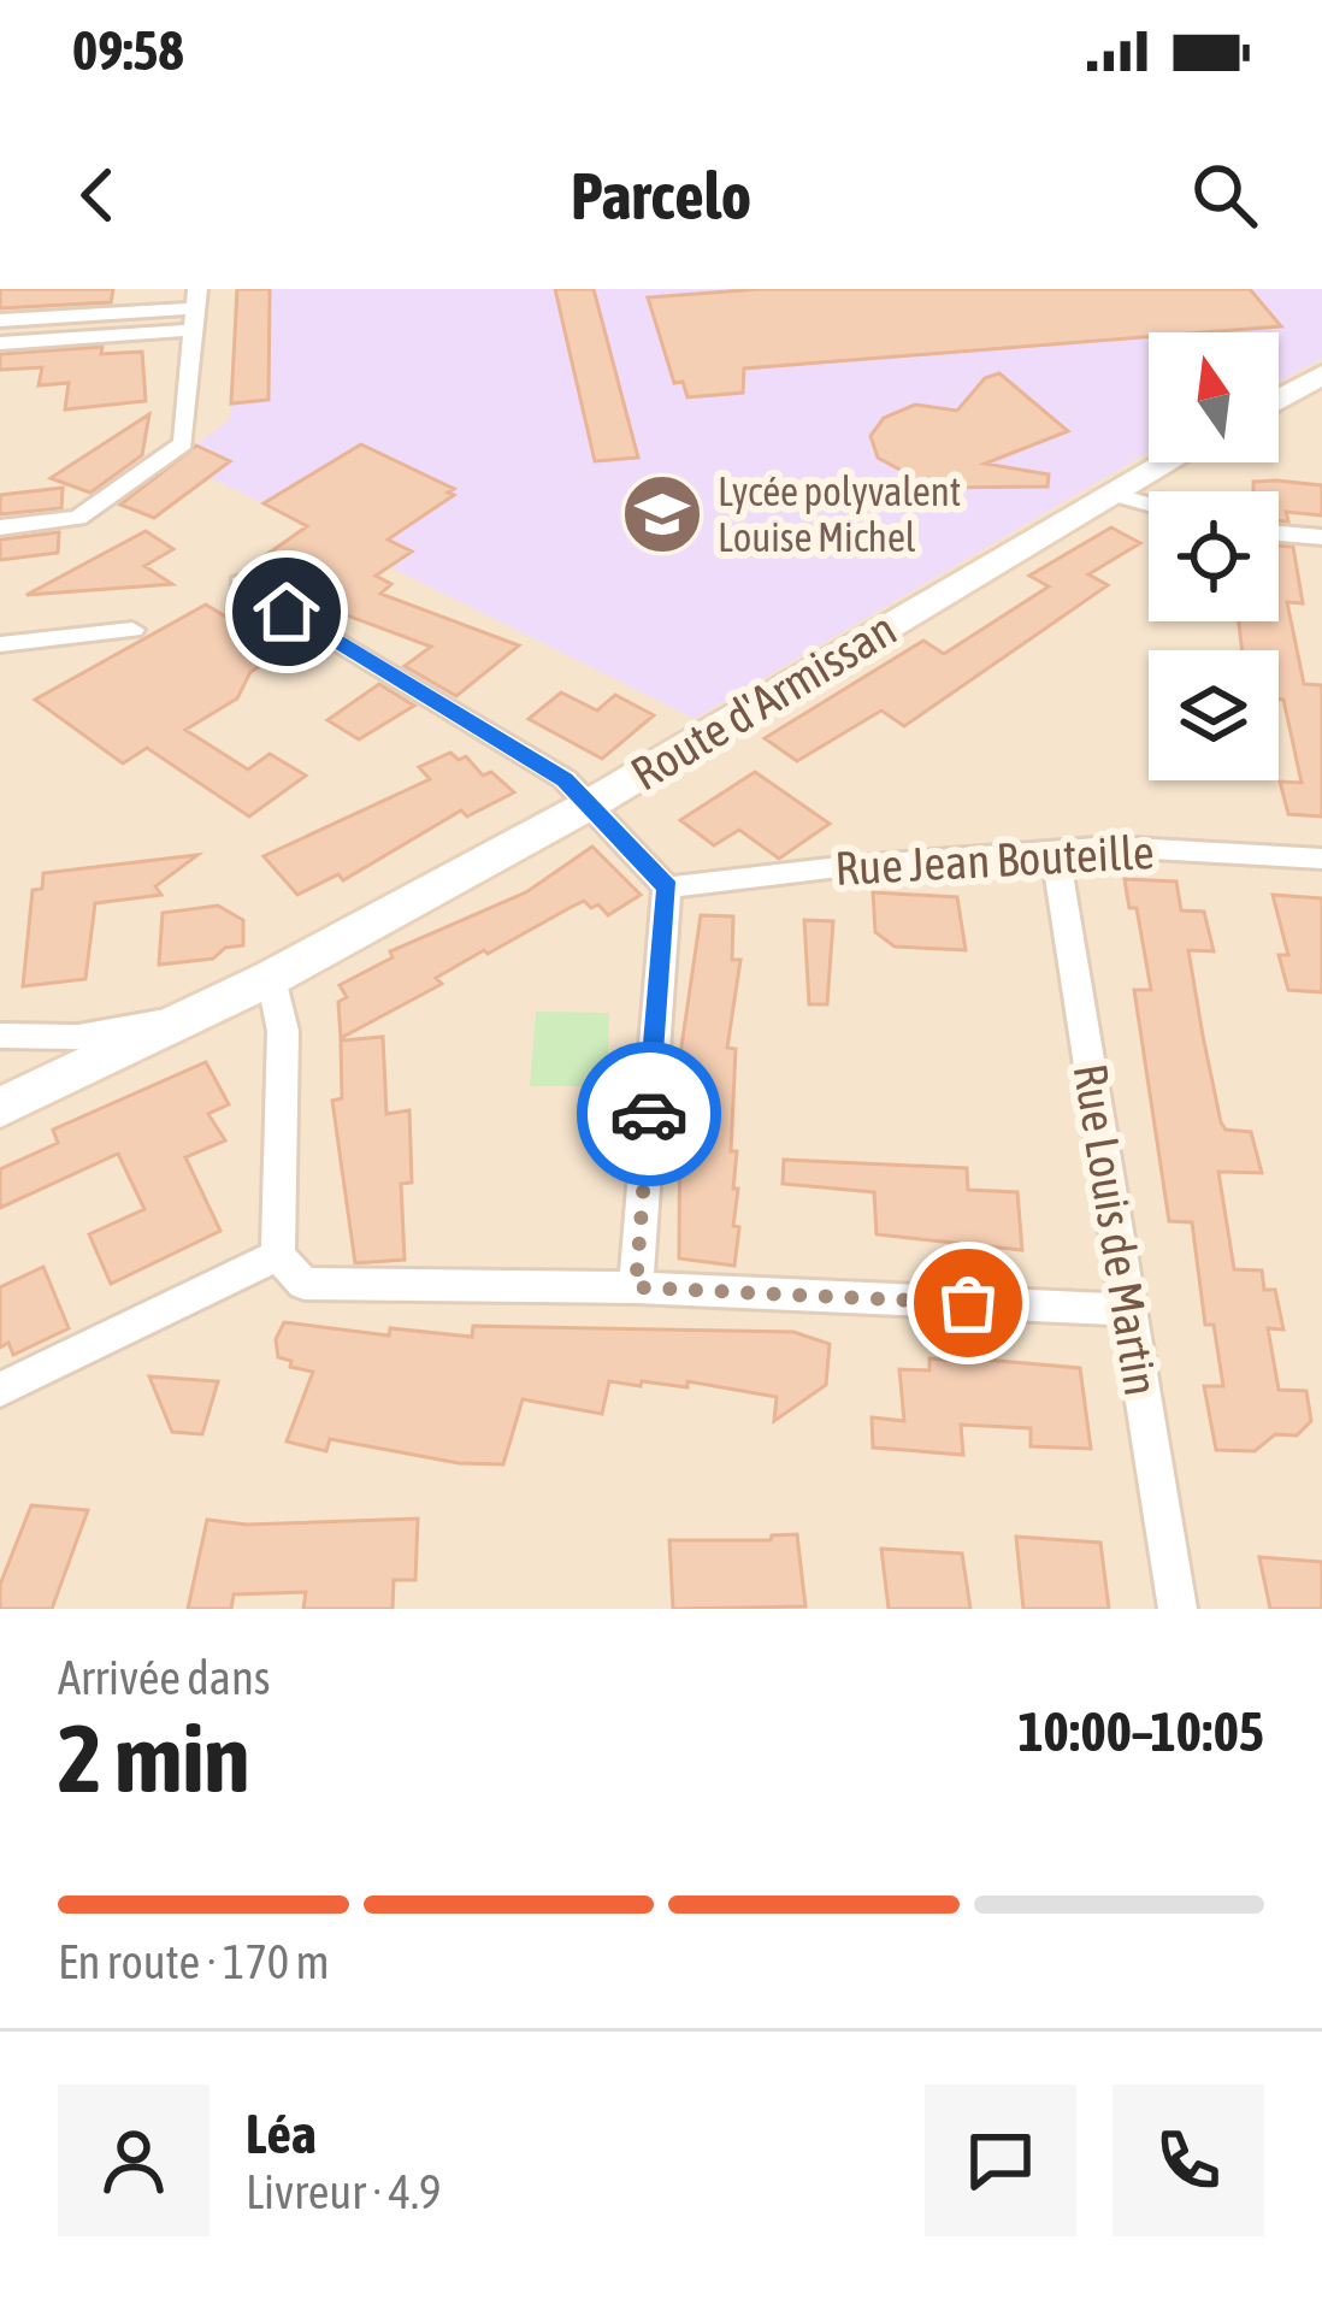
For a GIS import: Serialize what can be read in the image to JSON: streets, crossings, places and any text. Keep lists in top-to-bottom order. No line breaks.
{"streets":{"street":["Route d'Armissan","Rue Jean Bouteille","Rue Louis de Martin"]},"crossings":[["Rue Jean Bouteille","Rue Louis de Martin"]],"places":{"school or university":["Lycée polyvalent Louise Michel"]},"north":"top","page":{"status":"09:58","header":"Parcelo","heading":["2 min","Arrivée dans","10:00–10:05"],"panel":["Léa","Livreur · 4.9"],"bar":"En route · 170 m"}}
